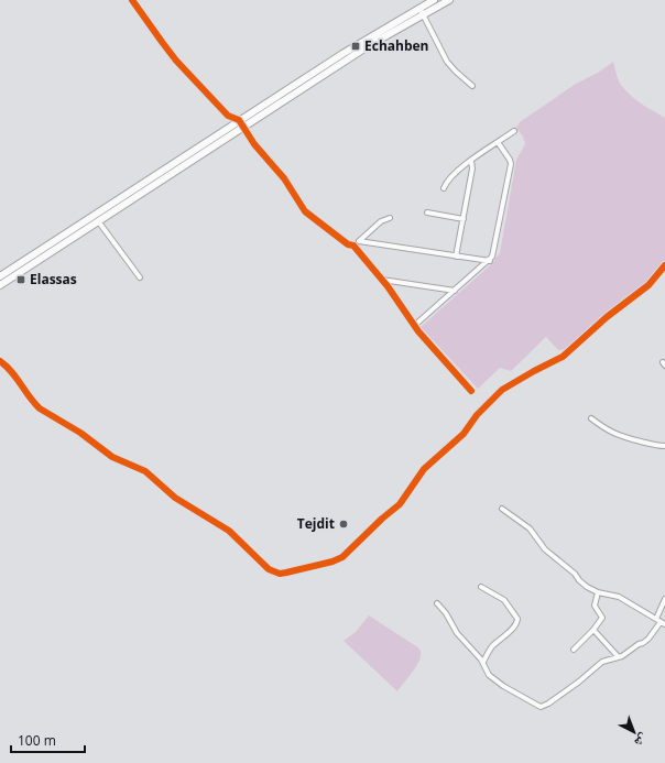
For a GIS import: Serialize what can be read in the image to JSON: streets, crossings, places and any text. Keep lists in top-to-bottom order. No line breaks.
{"places":{"transit":["Echahben","Elassas"],"other":["Tejdit"]},"scale_bar":"100 m","north":"bottom right"}
